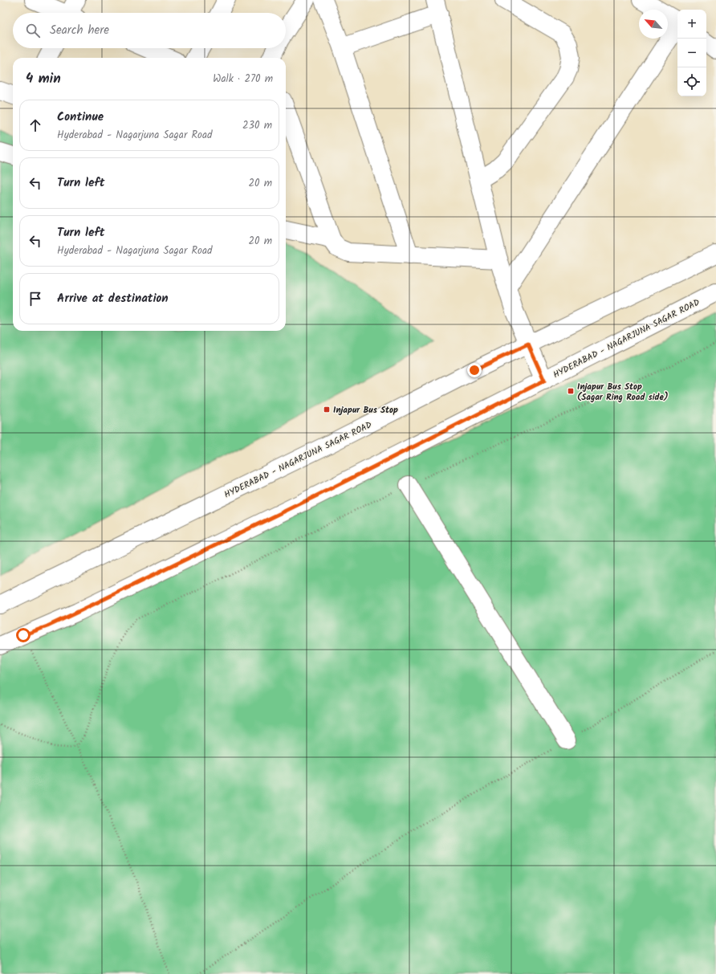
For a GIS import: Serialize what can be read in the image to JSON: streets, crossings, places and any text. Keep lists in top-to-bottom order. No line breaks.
{"streets":{"street":["HYDERABAD - NAGARJUNA SAGAR ROAD"]},"places":{"transit":["Injapur Bus Stop (Sagar Ring Road side)","Injapur Bus Stop"]},"north":"top left","page":{"map_buttons":["+","−"],"search":"Search here","heading":["4 min","Walk · 270 m"],"list":[["Continue","Hyderabad - Nagarjuna Sagar Road","230 m"],["Turn left","20 m"],["Turn left","Hyderabad - Nagarjuna Sagar Road","20 m"],"Arrive at destination"]}}
